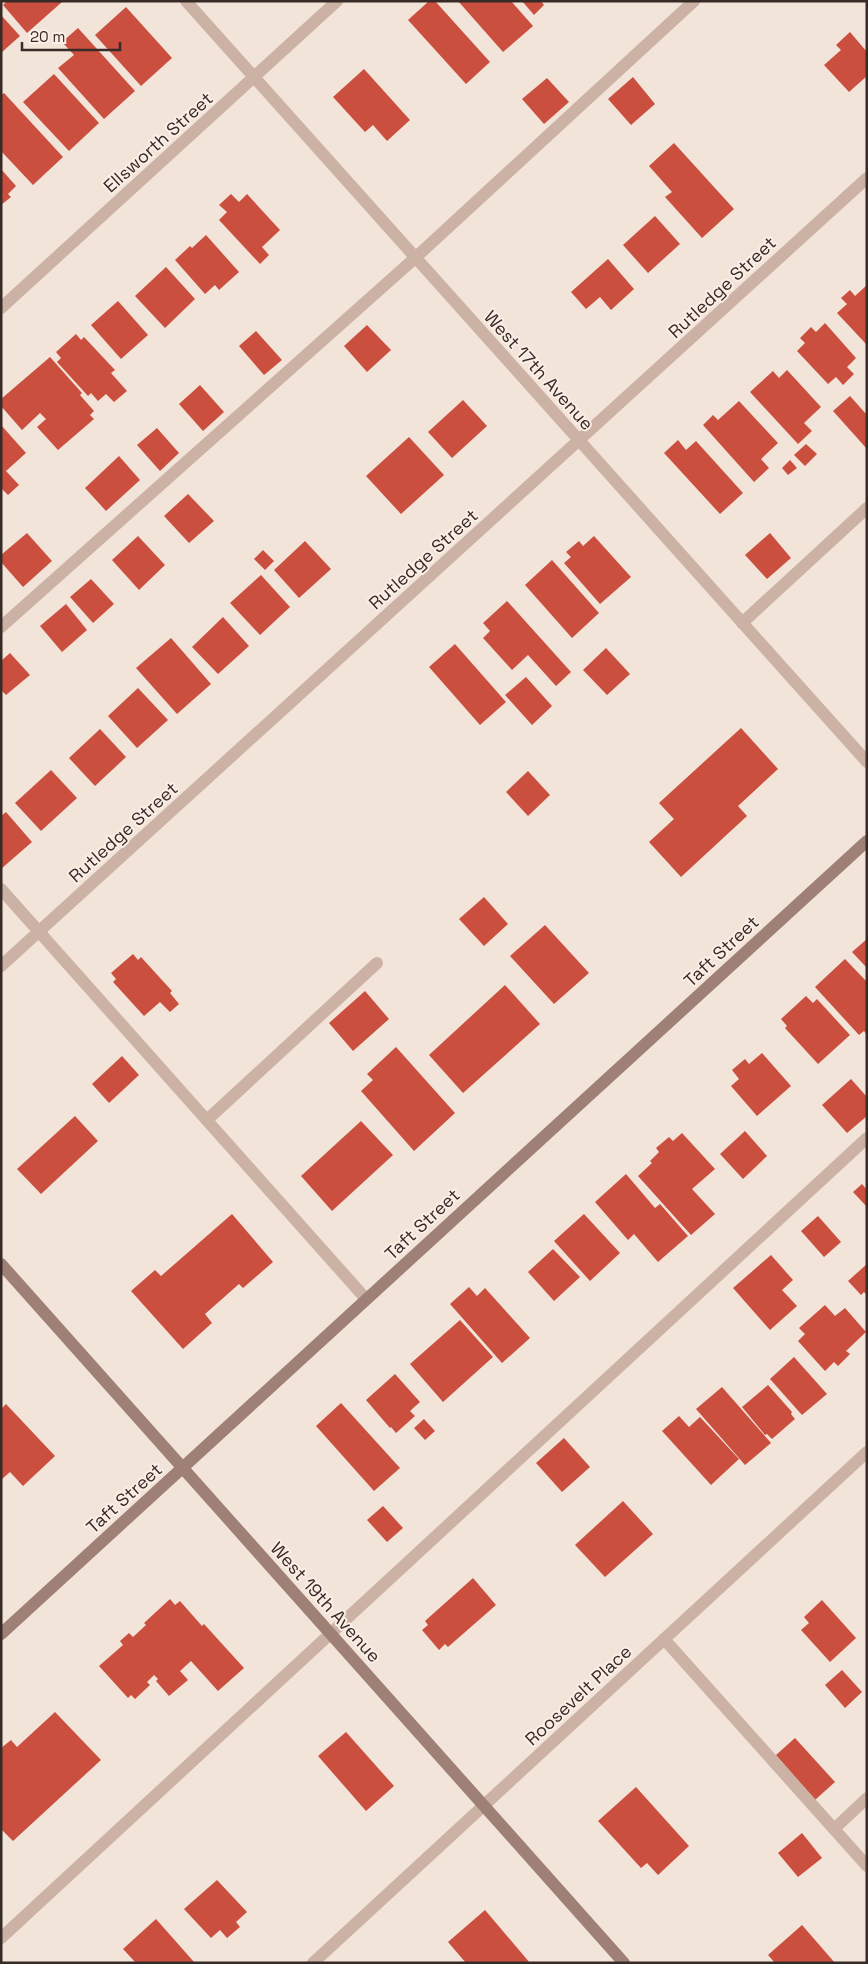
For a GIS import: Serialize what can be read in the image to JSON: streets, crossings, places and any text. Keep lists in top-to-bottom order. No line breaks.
{"streets":{"street":["Ellsworth Street","Rutledge Street","West 17th Avenue","Taft Street","West 19th Avenue","Roosevelt Place"]},"crossings":[["Ellsworth Street","West 17th Avenue"],["Rutledge Street","West 17th Avenue"],["Taft Street","West 19th Avenue"],["West 19th Avenue","Roosevelt Place"]],"scale_bar":"20 m"}
